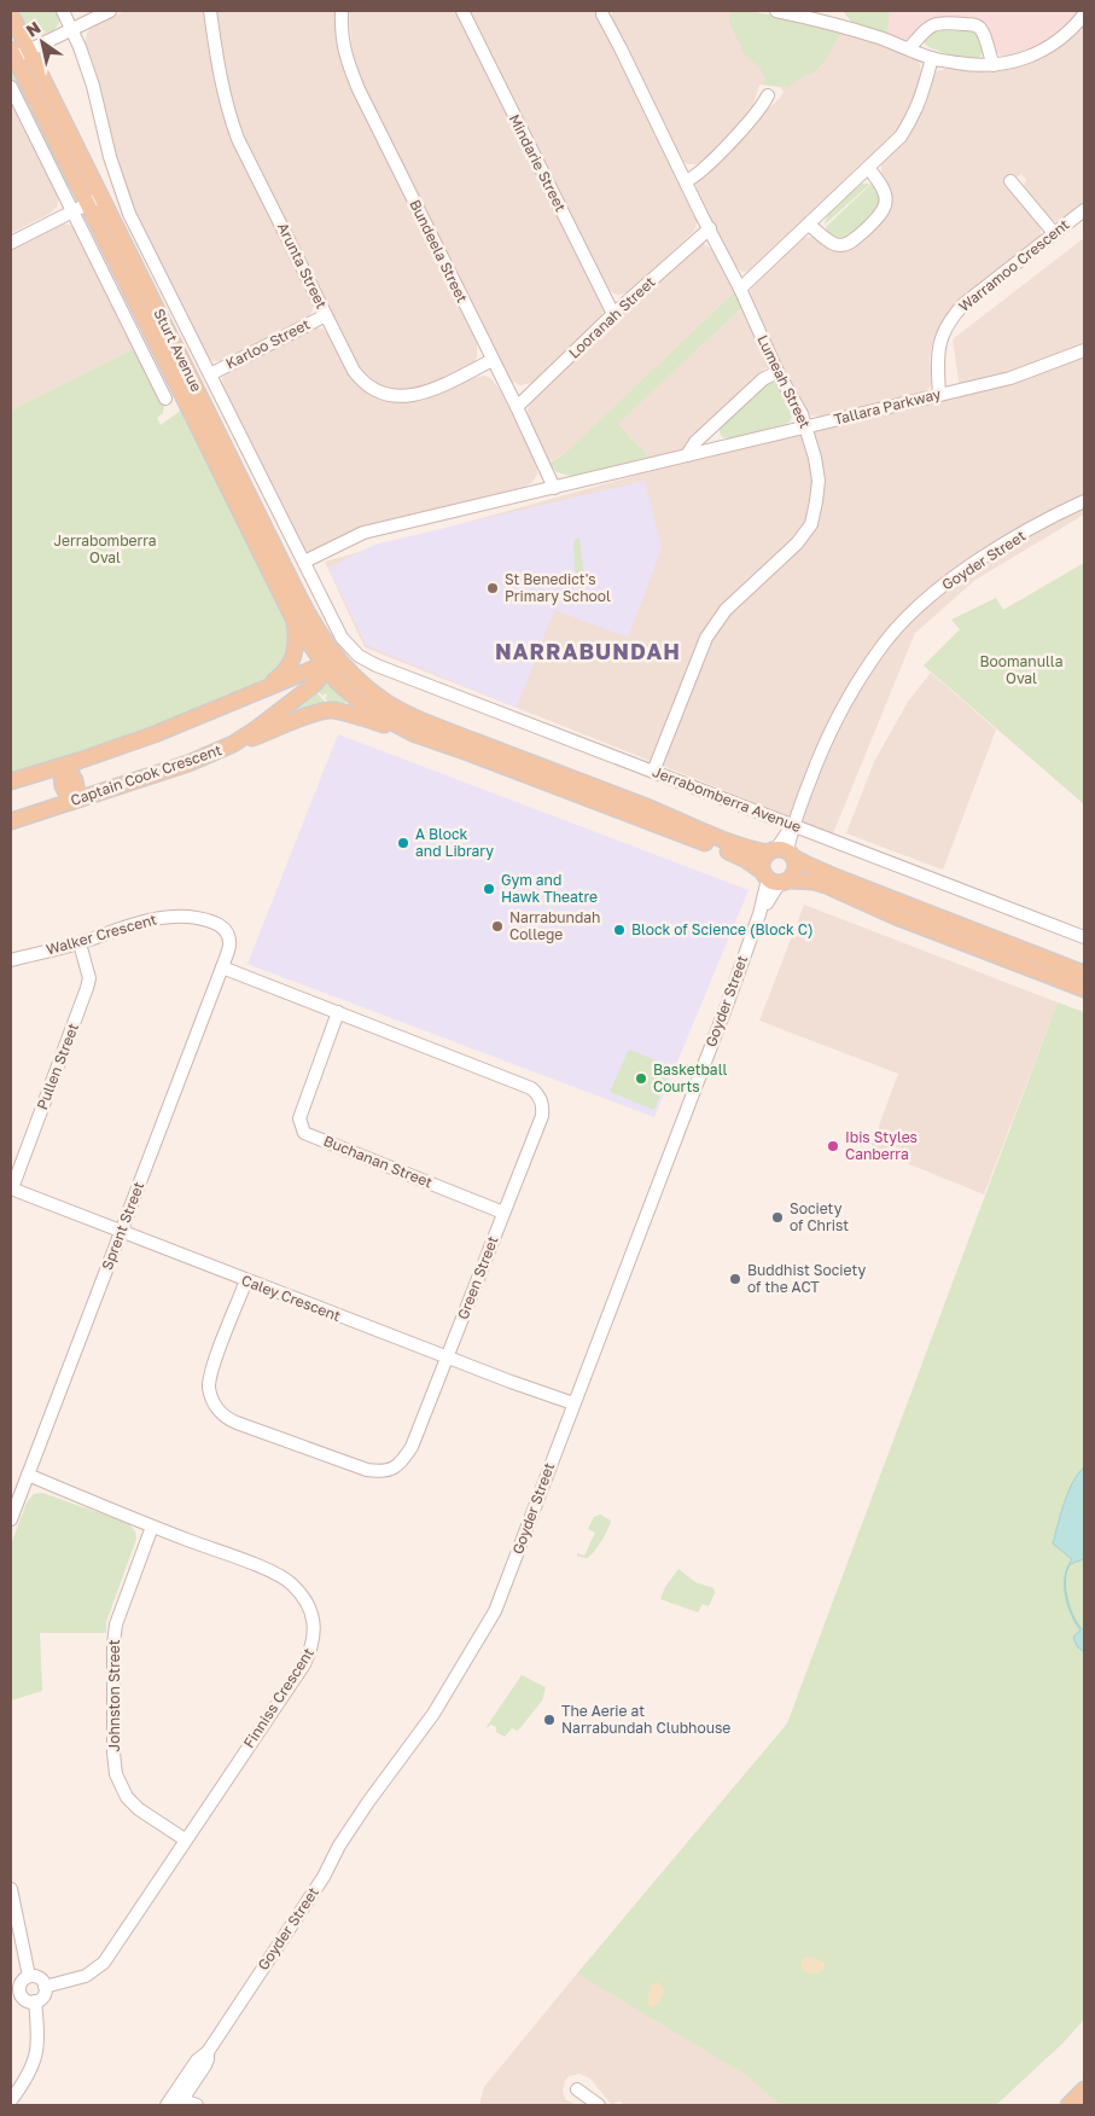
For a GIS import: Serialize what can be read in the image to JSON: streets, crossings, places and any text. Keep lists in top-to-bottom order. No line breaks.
{"streets":{"main road":["Sturt Avenue","Captain Cook Crescent","Jerrabomberra Avenue"],"street":["Mindarie Street","Bundeela Street","Arunta Street","Warramoo Crescent","Looranah Street","Karloo Street","Lumeah Street","Tallara Parkway","Goyder Street","Walker Crescent","Pullen Street","Buchanan Street","Sprent Street","Green Street","Caley Crescent","Johnston Street","Finniss Crescent"]},"crossings":[["Mindarie Street","Looranah Street"],["Bundeela Street","Arunta Street"],["Bundeela Street","Looranah Street"],["Bundeela Street","Tallara Parkway"],["Arunta Street","Karloo Street"],["Warramoo Crescent","Tallara Parkway"],["Looranah Street","Lumeah Street"],["Karloo Street","Sturt Avenue"],["Sturt Avenue","Tallara Parkway"],["Sturt Avenue","Captain Cook Crescent"],["Sturt Avenue","Jerrabomberra Avenue"],["Lumeah Street","Tallara Parkway"],["Lumeah Street","Jerrabomberra Avenue"],["Goyder Street","Jerrabomberra Avenue"],["Goyder Street","Caley Crescent"],["Walker Crescent","Pullen Street"],["Walker Crescent","Sprent Street"],["Pullen Street","Caley Crescent"],["Buchanan Street","Green Street"],["Sprent Street","Green Street"],["Sprent Street","Caley Crescent"],["Sprent Street","Finniss Crescent"],["Green Street","Caley Crescent"],["Johnston Street","Finniss Crescent"]],"districts":["NARRABUNDAH"],"parks":["Jerrabomberra Oval","Boomanulla Oval"],"places":["St Benedict's Primary School","A Block and Library","Gym and Hawk Theatre","Narrabundah College","Block of Science (Block C)","Basketball Courts","Ibis Styles Canberra","Society of Christ","Buddhist Society of the ACT","The Aerie at Narrabundah Clubhouse"],"north":"top left"}
